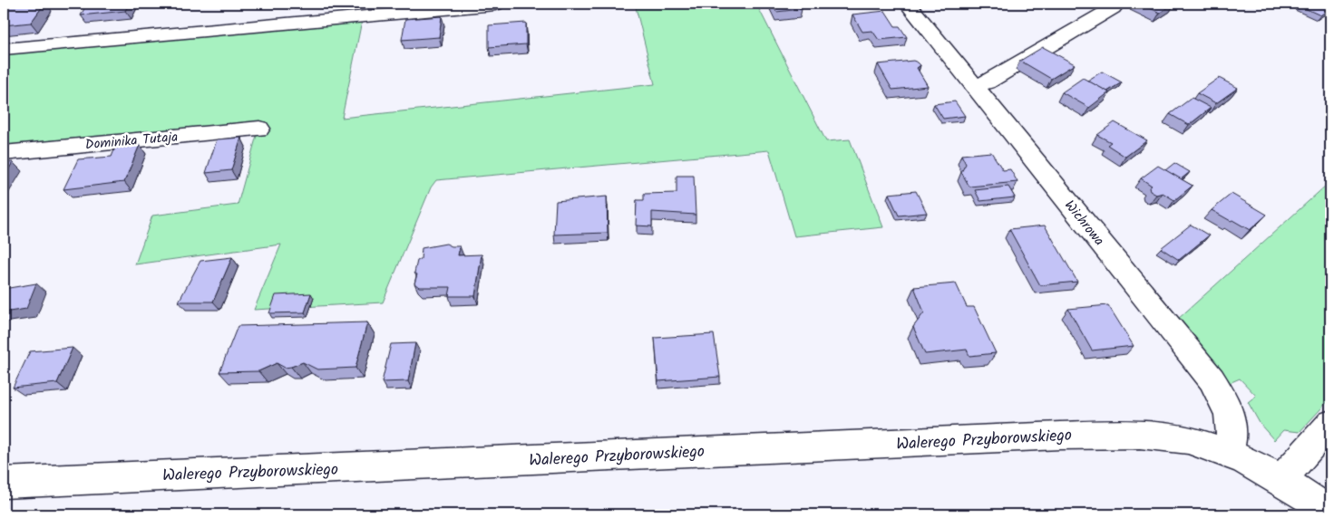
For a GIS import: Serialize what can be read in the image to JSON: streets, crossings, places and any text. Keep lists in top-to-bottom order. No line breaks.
{"streets":{"street":["Dominika Tutaja","Wichrowa","Walerego Przyborowskiego"]},"crossings":[["Wichrowa","Walerego Przyborowskiego"]]}
